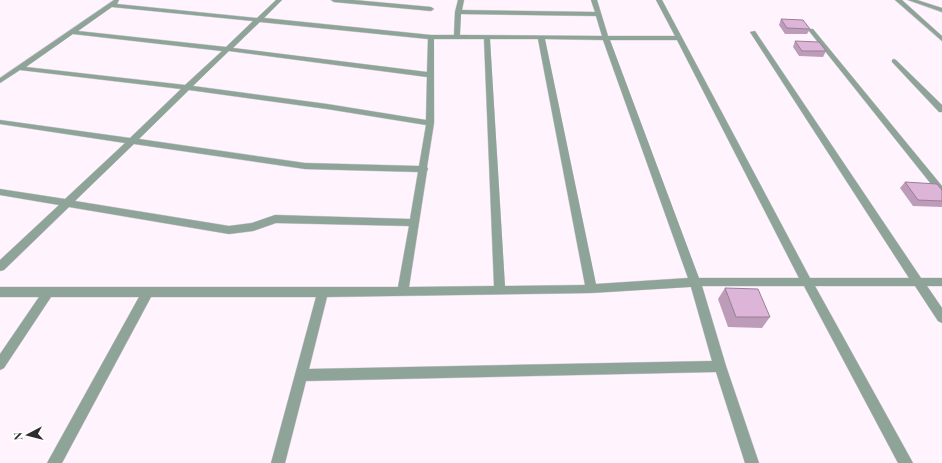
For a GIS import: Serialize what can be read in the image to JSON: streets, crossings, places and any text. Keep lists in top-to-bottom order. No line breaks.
{"north":"left"}
